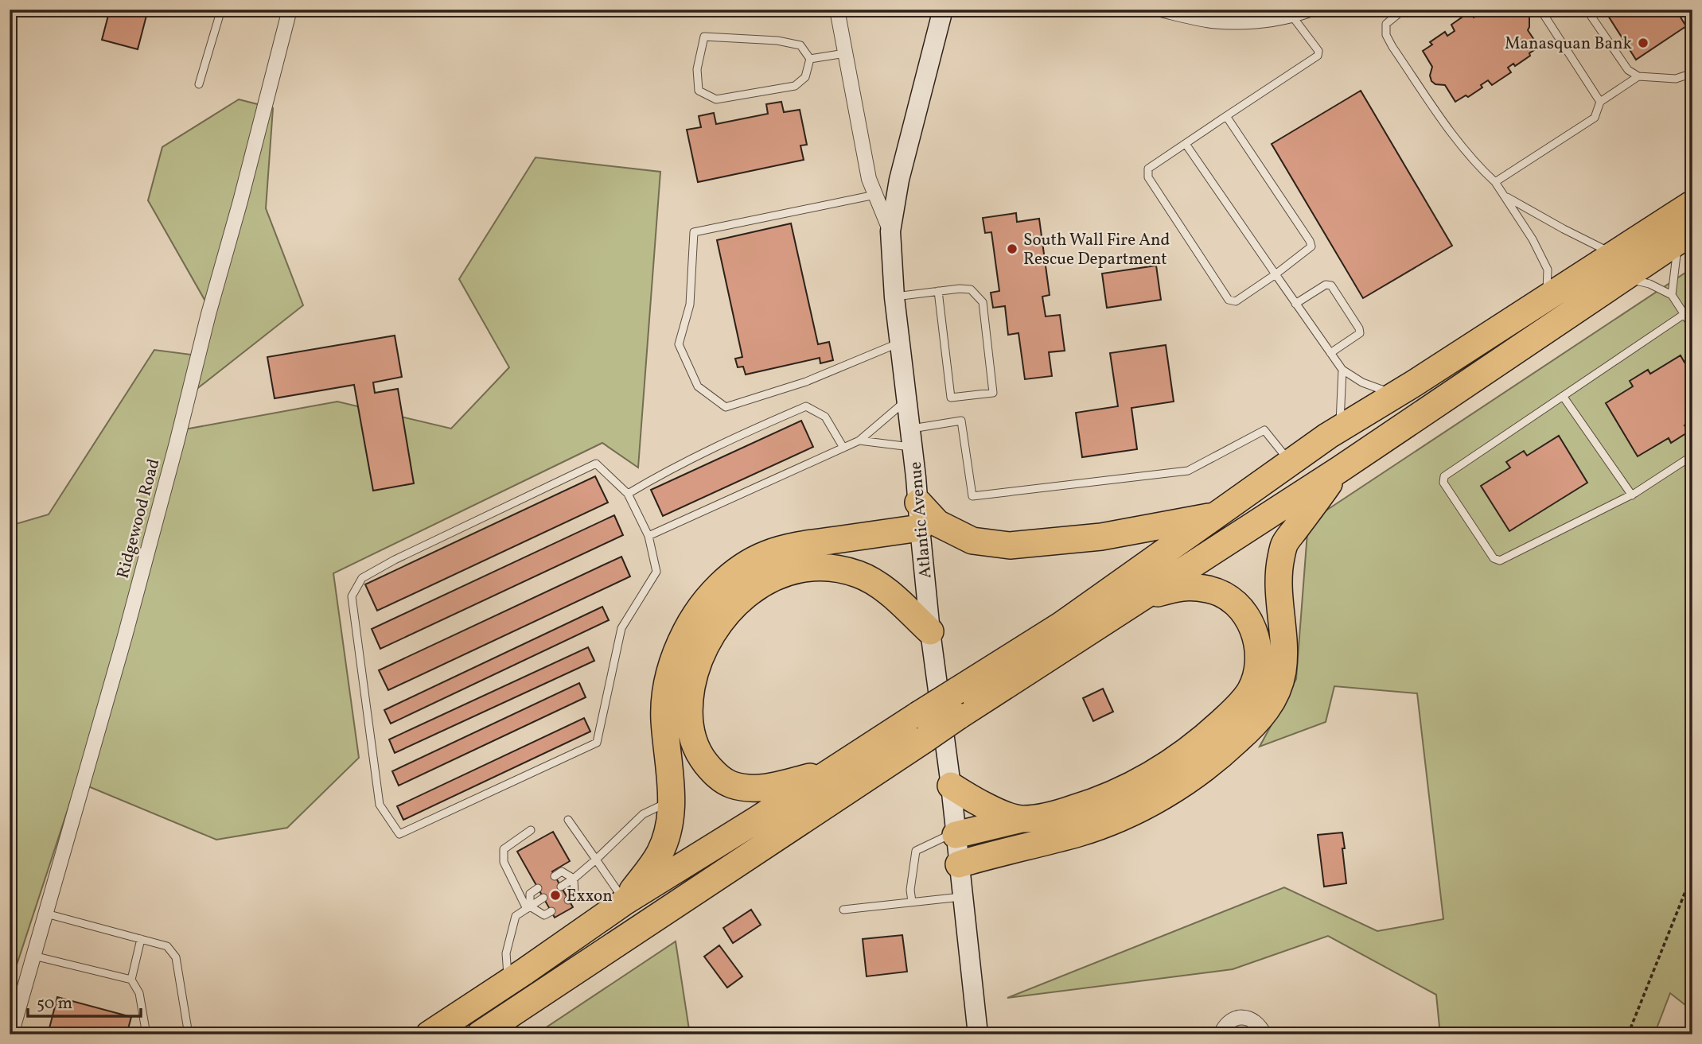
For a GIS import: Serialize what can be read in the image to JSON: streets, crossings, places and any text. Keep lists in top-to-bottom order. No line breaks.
{"streets":{"main road":["Atlantic Avenue"],"street":["Ridgewood Road"]},"places":["Manasquan Bank","South Wall Fire And Rescue Department","Exxon"],"scale_bar":"50 m"}
